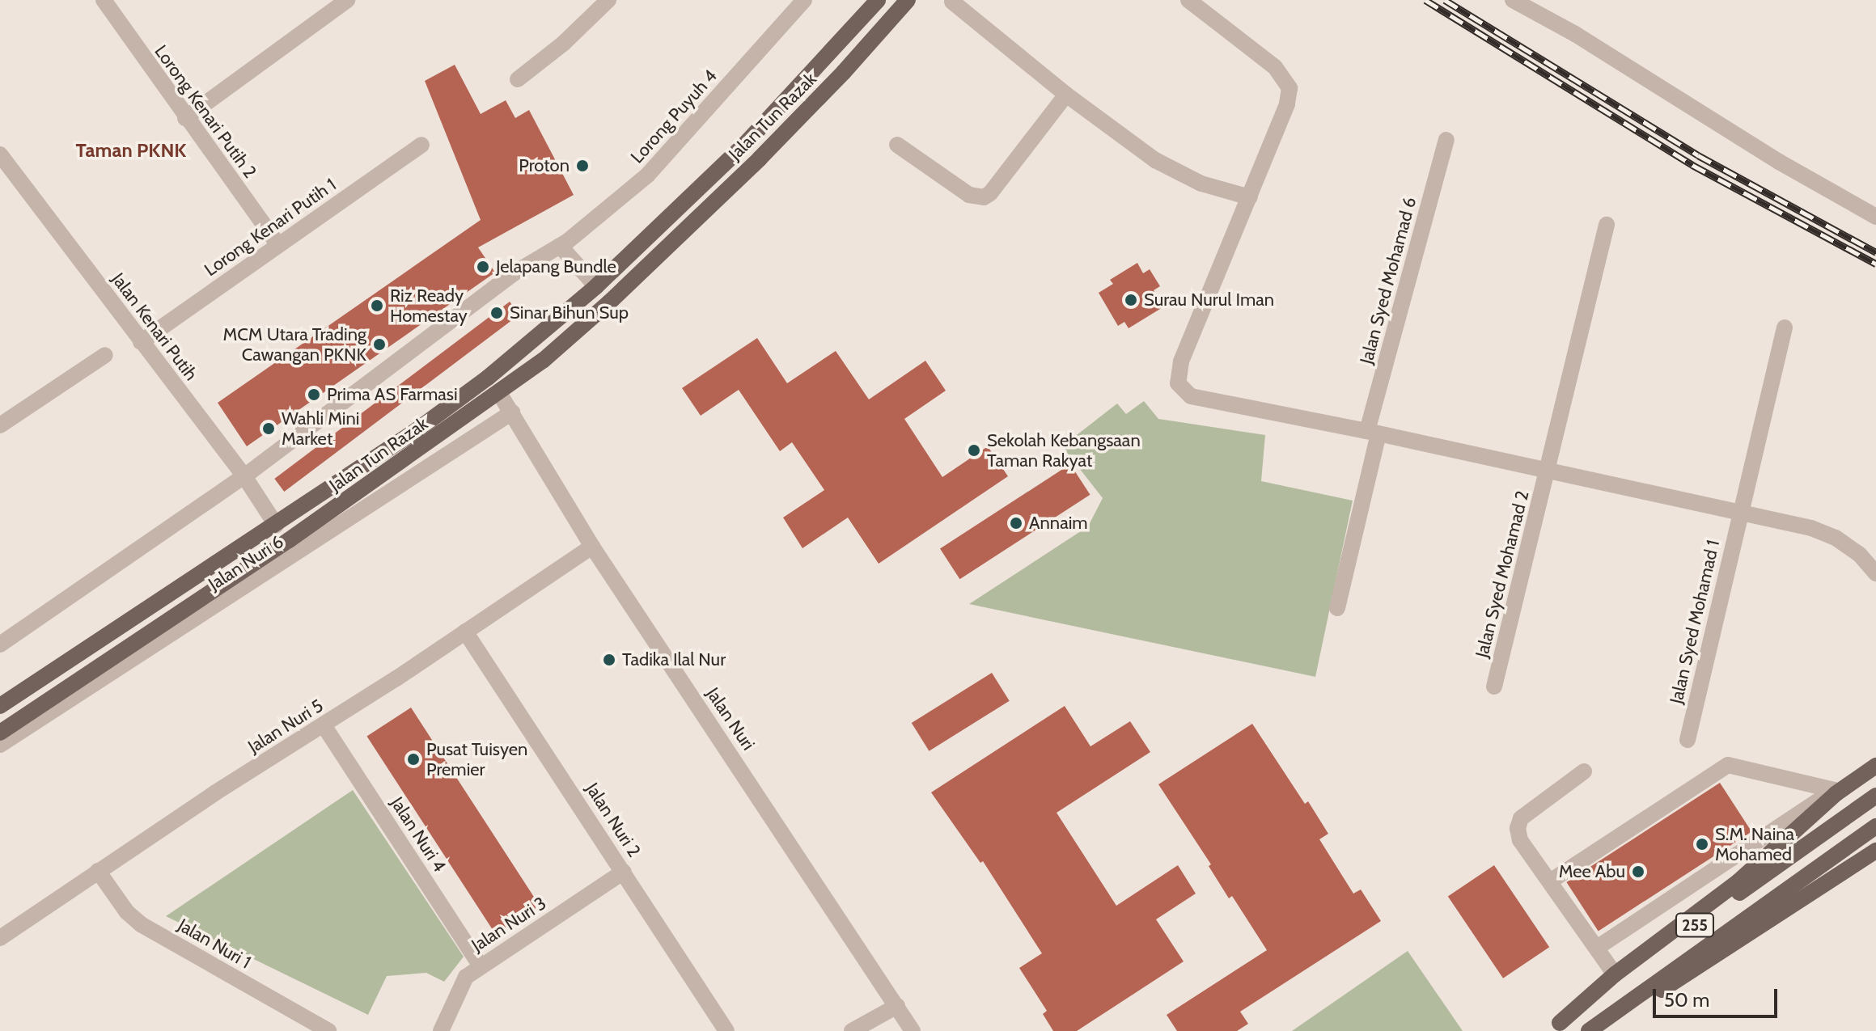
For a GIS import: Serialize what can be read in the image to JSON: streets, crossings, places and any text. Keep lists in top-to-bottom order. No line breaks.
{"streets":{"main road":["Jalan Tun Razak","255"],"street":["Lorong Kenari Putih 2","Lorong Puyuh 4","Lorong Kenari Putih 1","Jalan Syed Mohamad 6","Jalan Kenari Putih","Jalan Nuri 6","Jalan Syed Mohamad 2","Jalan Syed Mohamad 1","Jalan Nuri","Jalan Nuri 5","Jalan Nuri 2","Jalan Nuri 4","Jalan Nuri 3","Jalan Nuri 1"]},"crossings":[["Lorong Kenari Putih 2","Lorong Kenari Putih 1"],["Lorong Puyuh 4","Jalan Kenari Putih"],["Jalan Tun Razak","Jalan Kenari Putih"],["Jalan Tun Razak","Jalan Nuri"],["Lorong Kenari Putih 1","Jalan Kenari Putih"],["Jalan Nuri 6","Jalan Nuri"],["Jalan Nuri","Jalan Nuri 5"],["Jalan Nuri 5","Jalan Nuri 2"],["Jalan Nuri 5","Jalan Nuri 4"],["Jalan Nuri 5","Jalan Nuri 1"],["Jalan Nuri 2","Jalan Nuri 3"],["Jalan Nuri 4","Jalan Nuri 3"]],"districts":["Taman PKNK"],"places":["Proton","Jelapang Bundle","Surau Nurul Iman","Riz Ready Homestay","Sinar Bihun Sup","MCM Utara Trading Cawangan PKNK","Prima AS Farmasi","Wahli Mini Market","Sekolah Kebangsaan Taman Rakyat","Annaim","Tadika Ilal Nur","Pusat Tuisyen Premier","S.M. Naina Mohamed","Mee Abu"],"scale_bar":"50 m"}
